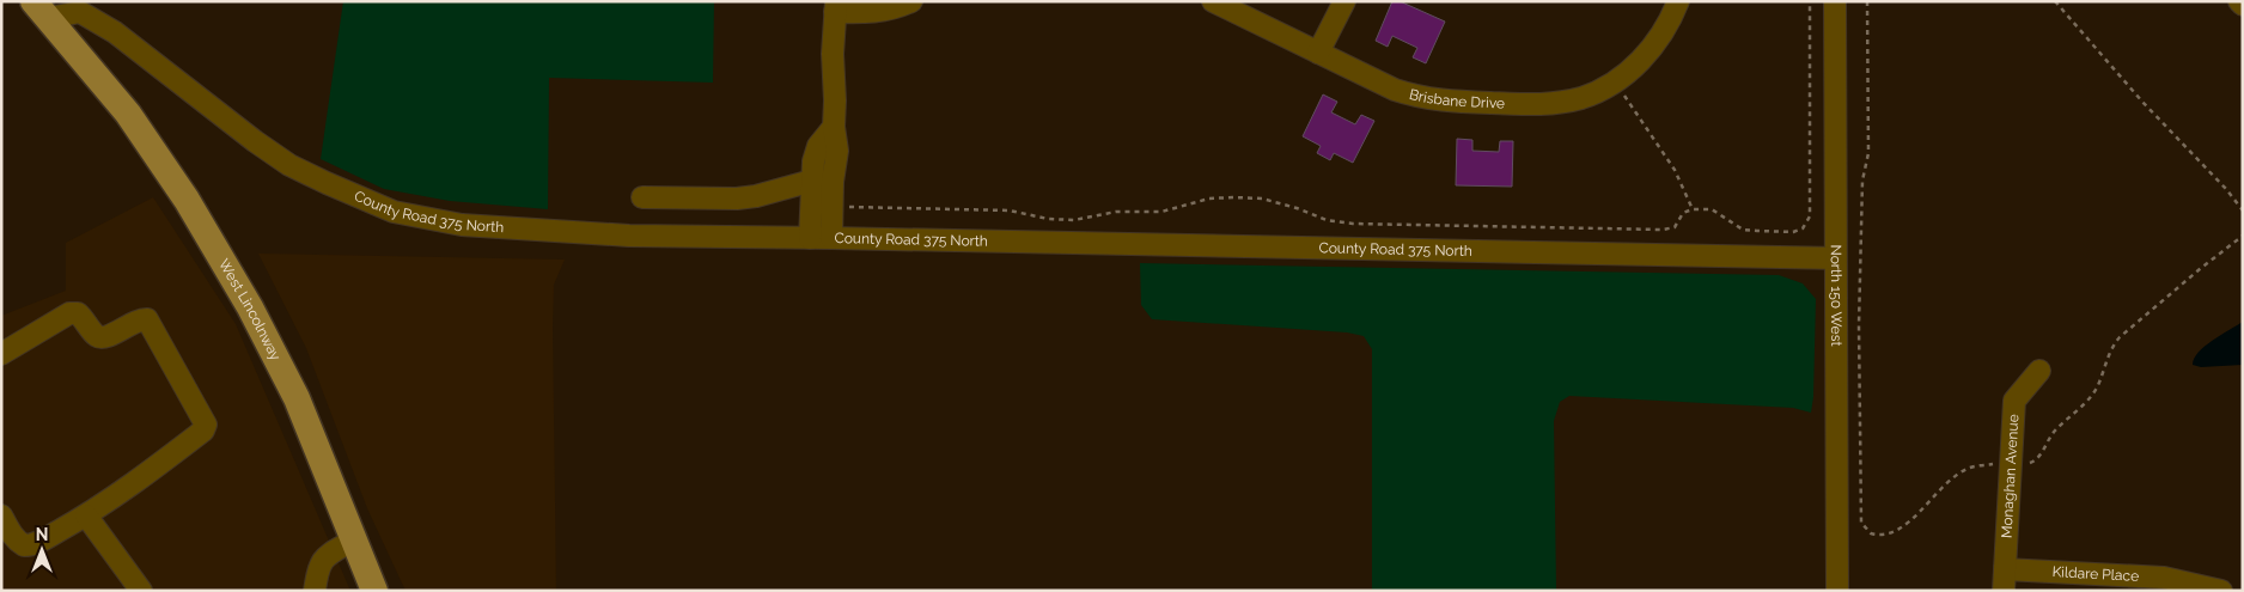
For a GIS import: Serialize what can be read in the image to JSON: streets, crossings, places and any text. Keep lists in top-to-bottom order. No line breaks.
{"streets":{"main road":["West Lincolnway"],"street":["Brisbane Drive","County Road 375 North","North 150 West","Monaghan Avenue","Kildare Place"]},"crossings":[["County Road 375 North","North 150 West"],["County Road 375 North","West Lincolnway"],["Monaghan Avenue","Kildare Place"]],"north":"top"}
